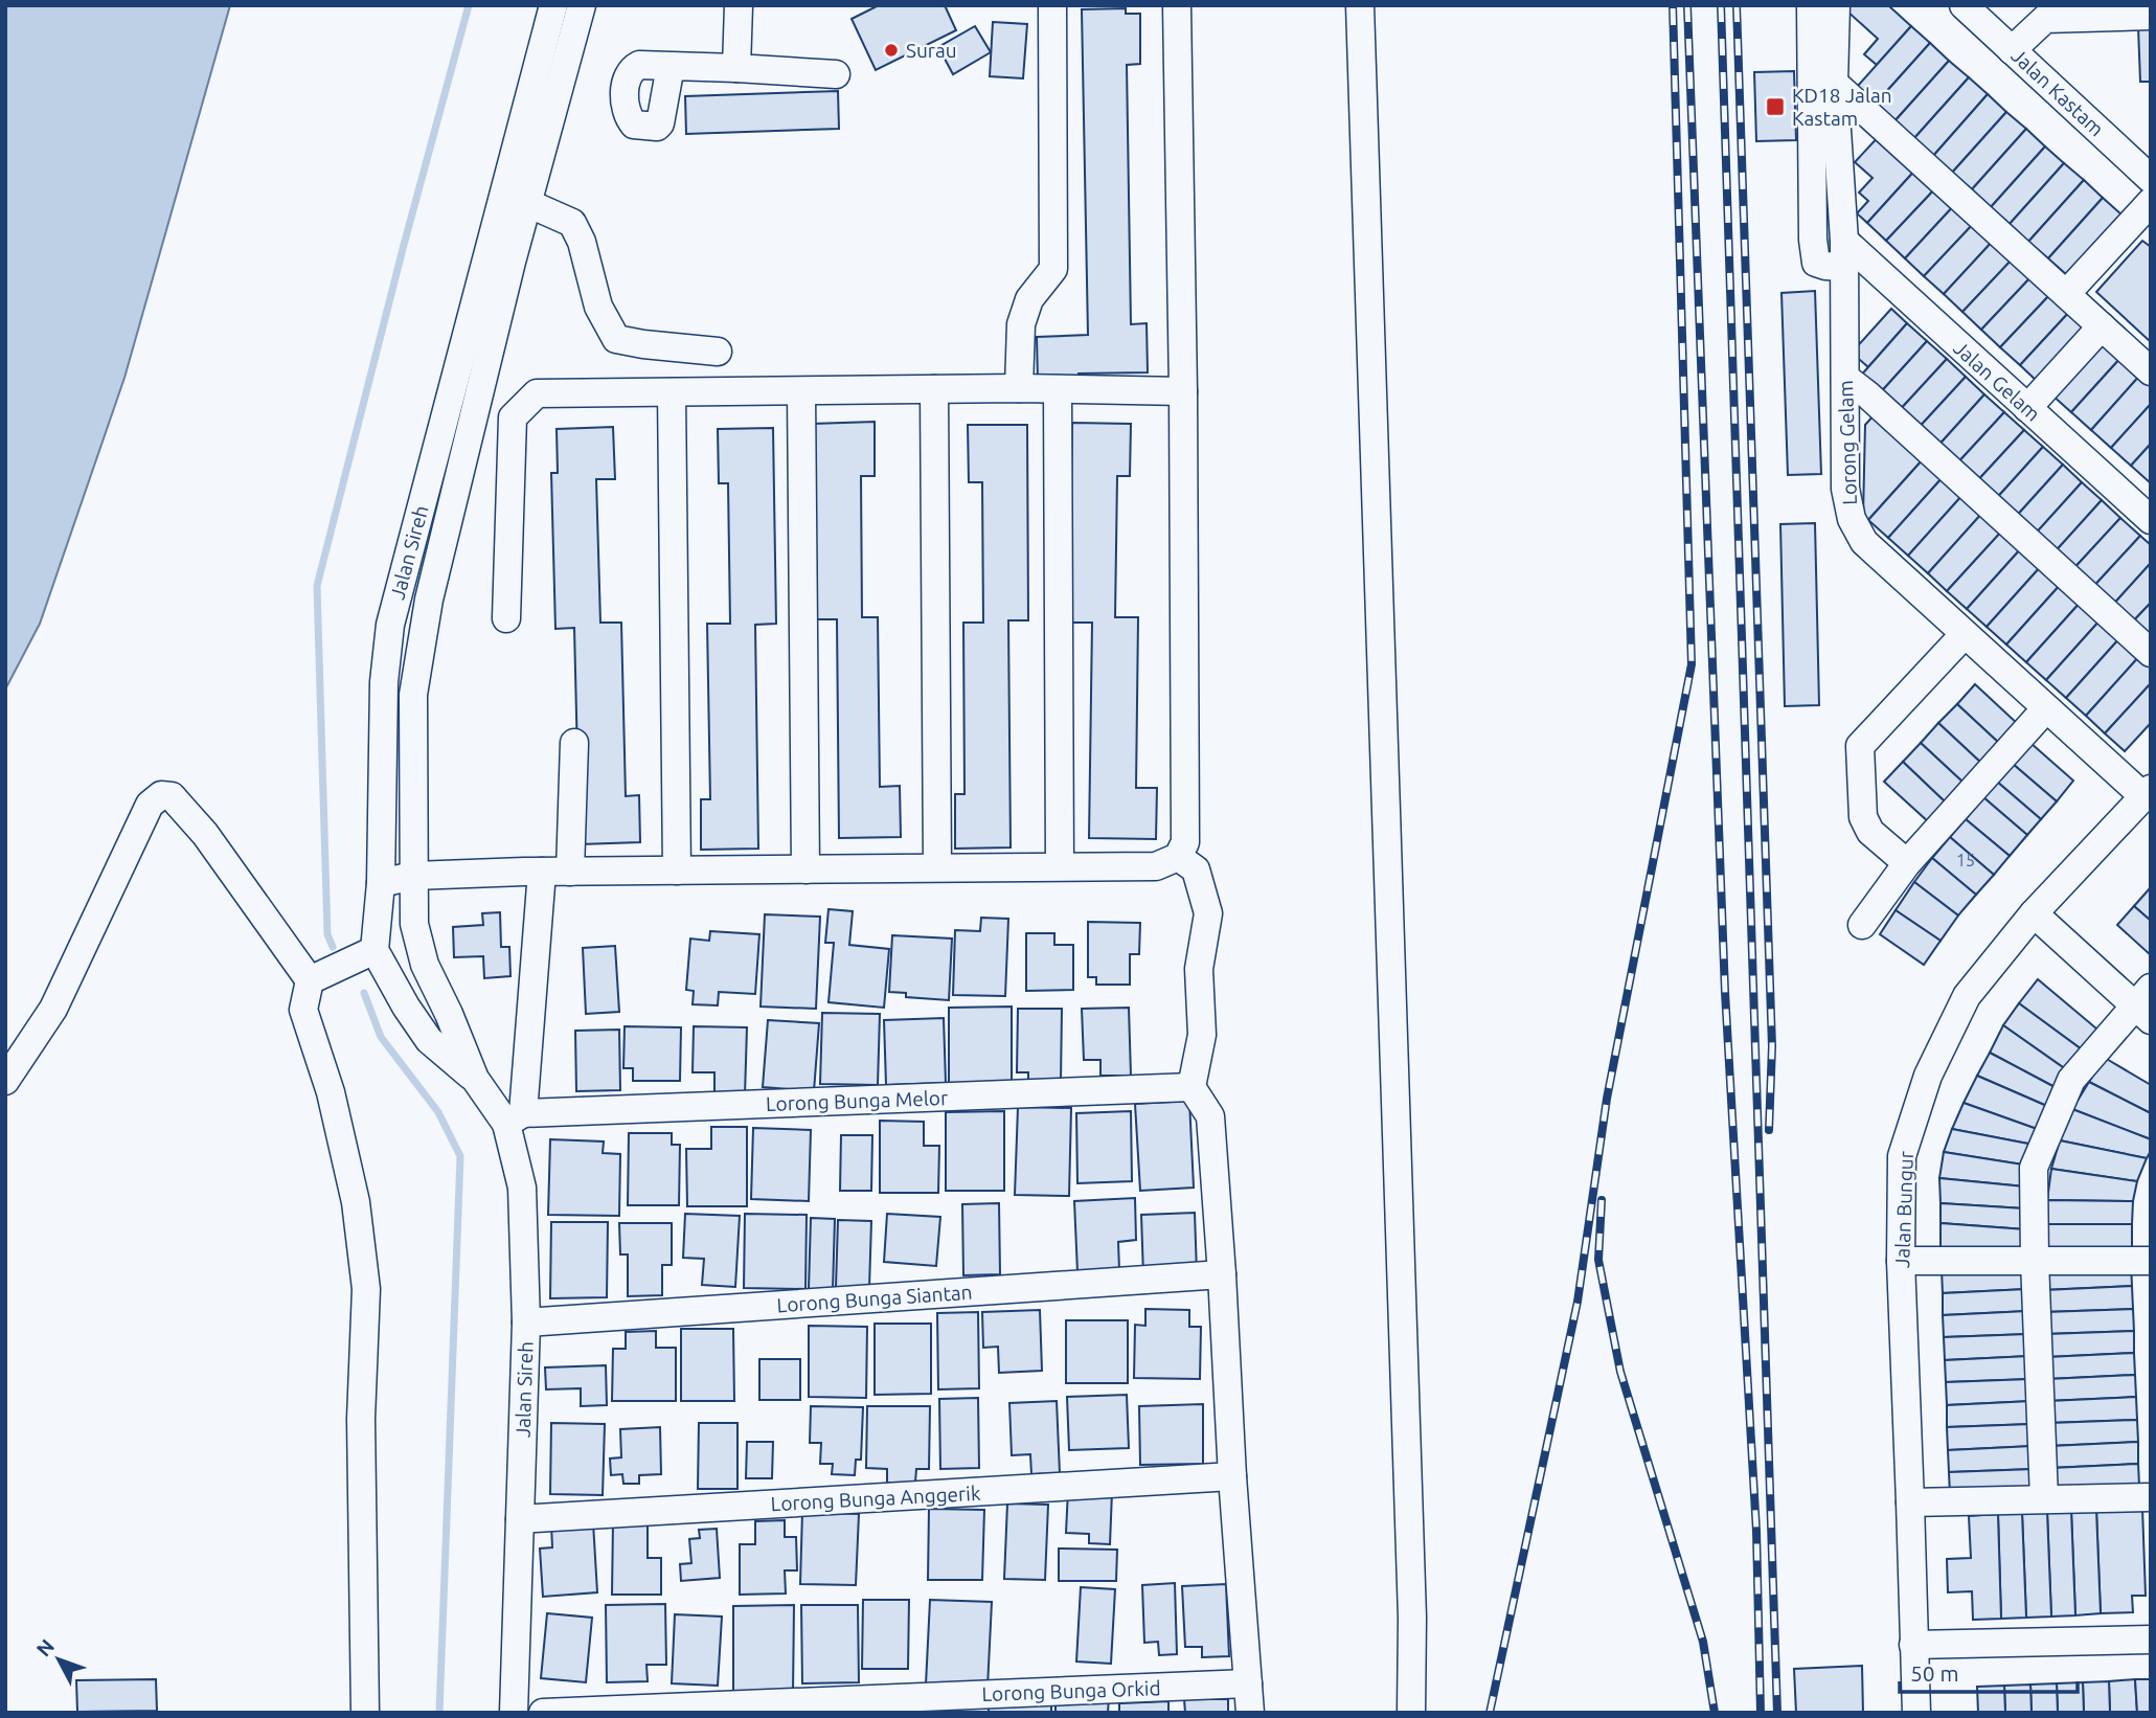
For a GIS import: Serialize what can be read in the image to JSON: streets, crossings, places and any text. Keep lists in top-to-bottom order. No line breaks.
{"streets":{"street":["Jalan Kastam","Jalan Gelam","Lorong Gelam","Jalan Sireh","Lorong Bunga Melor","Jalan Bungur","Lorong Bunga Siantan","Lorong Bunga Anggerik","Lorong Bunga Orkid"]},"crossings":[["Jalan Gelam","Lorong Gelam"],["Lorong Gelam","Jalan Bungur"],["Jalan Sireh","Lorong Bunga Melor"],["Jalan Sireh","Lorong Bunga Siantan"],["Jalan Sireh","Lorong Bunga Anggerik"]],"places":{"other":["Surau"],"transit":["KD18 Jalan Kastam"]},"house_numbers":["15"],"scale_bar":"50 m","north":"top left"}
